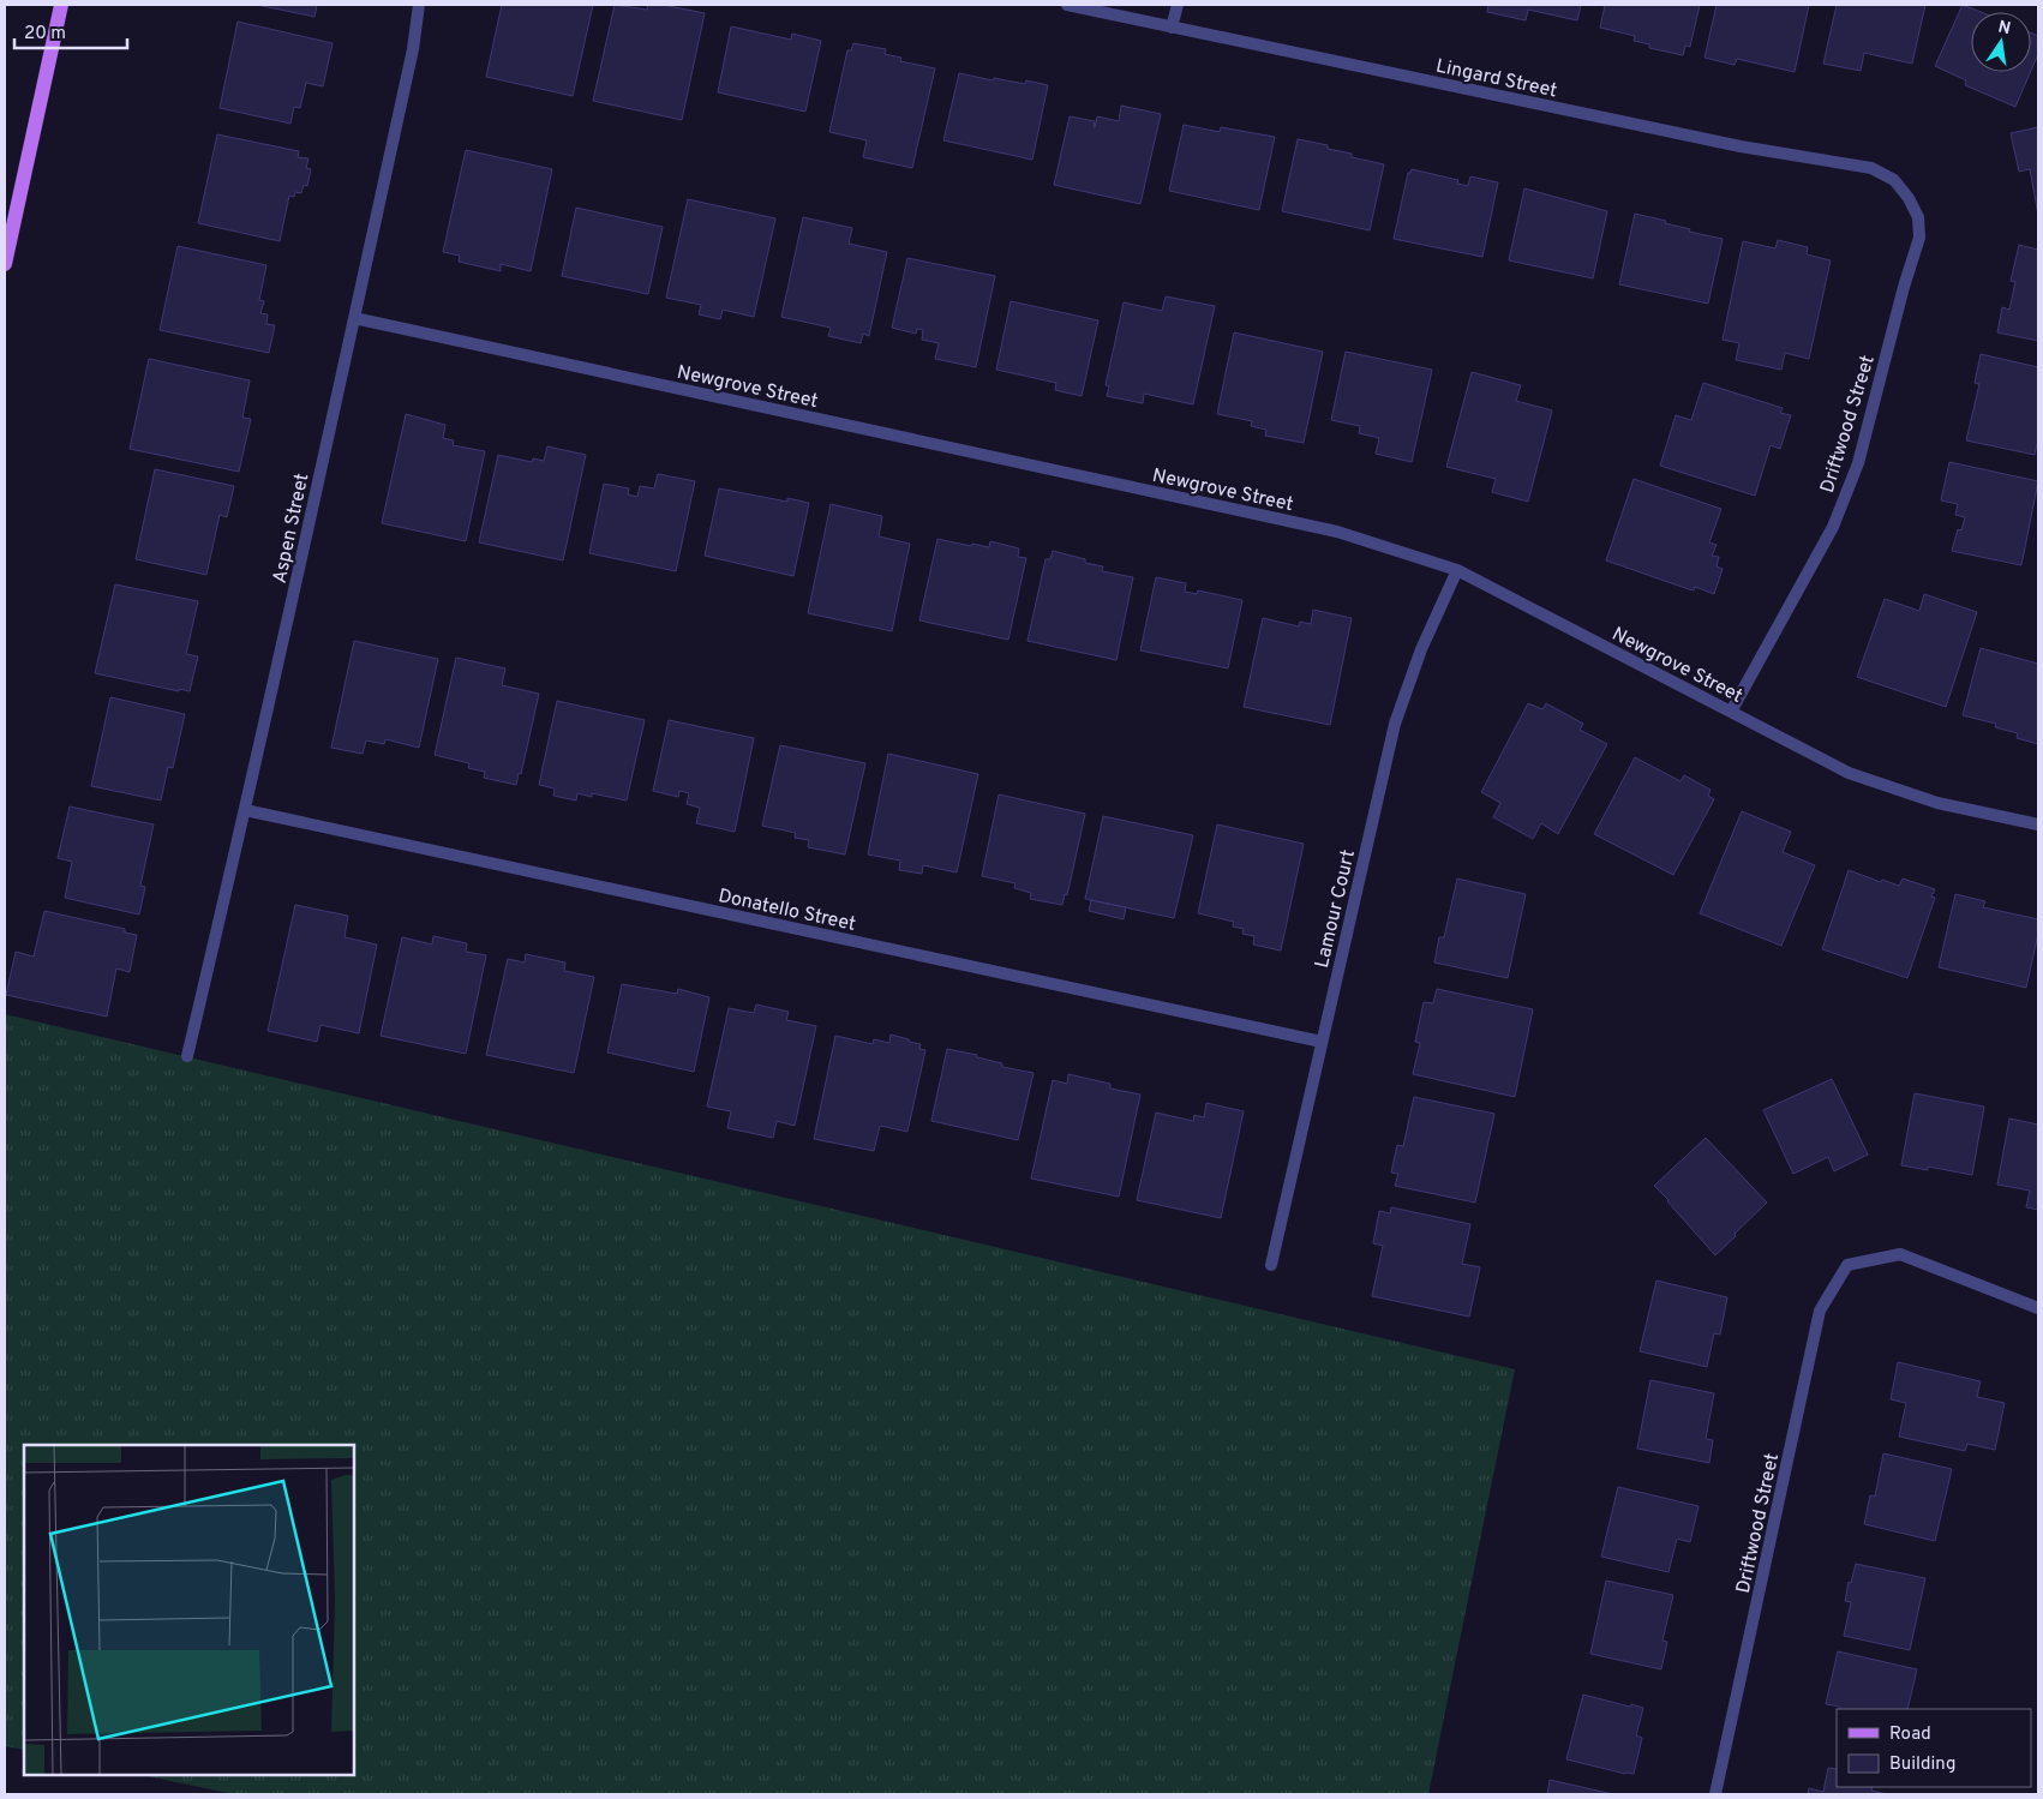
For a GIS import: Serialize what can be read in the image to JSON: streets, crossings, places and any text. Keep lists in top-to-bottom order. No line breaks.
{"streets":{"street":["Lingard Street","Newgrove Street","Driftwood Street","Aspen Street","Donatello Street","Lamour Court"]},"crossings":[["Lingard Street","Driftwood Street"],["Newgrove Street","Driftwood Street"],["Newgrove Street","Aspen Street"],["Newgrove Street","Lamour Court"],["Aspen Street","Donatello Street"],["Donatello Street","Lamour Court"]],"legend":["Road","Building"],"scale_bar":"20 m","north":"top"}
